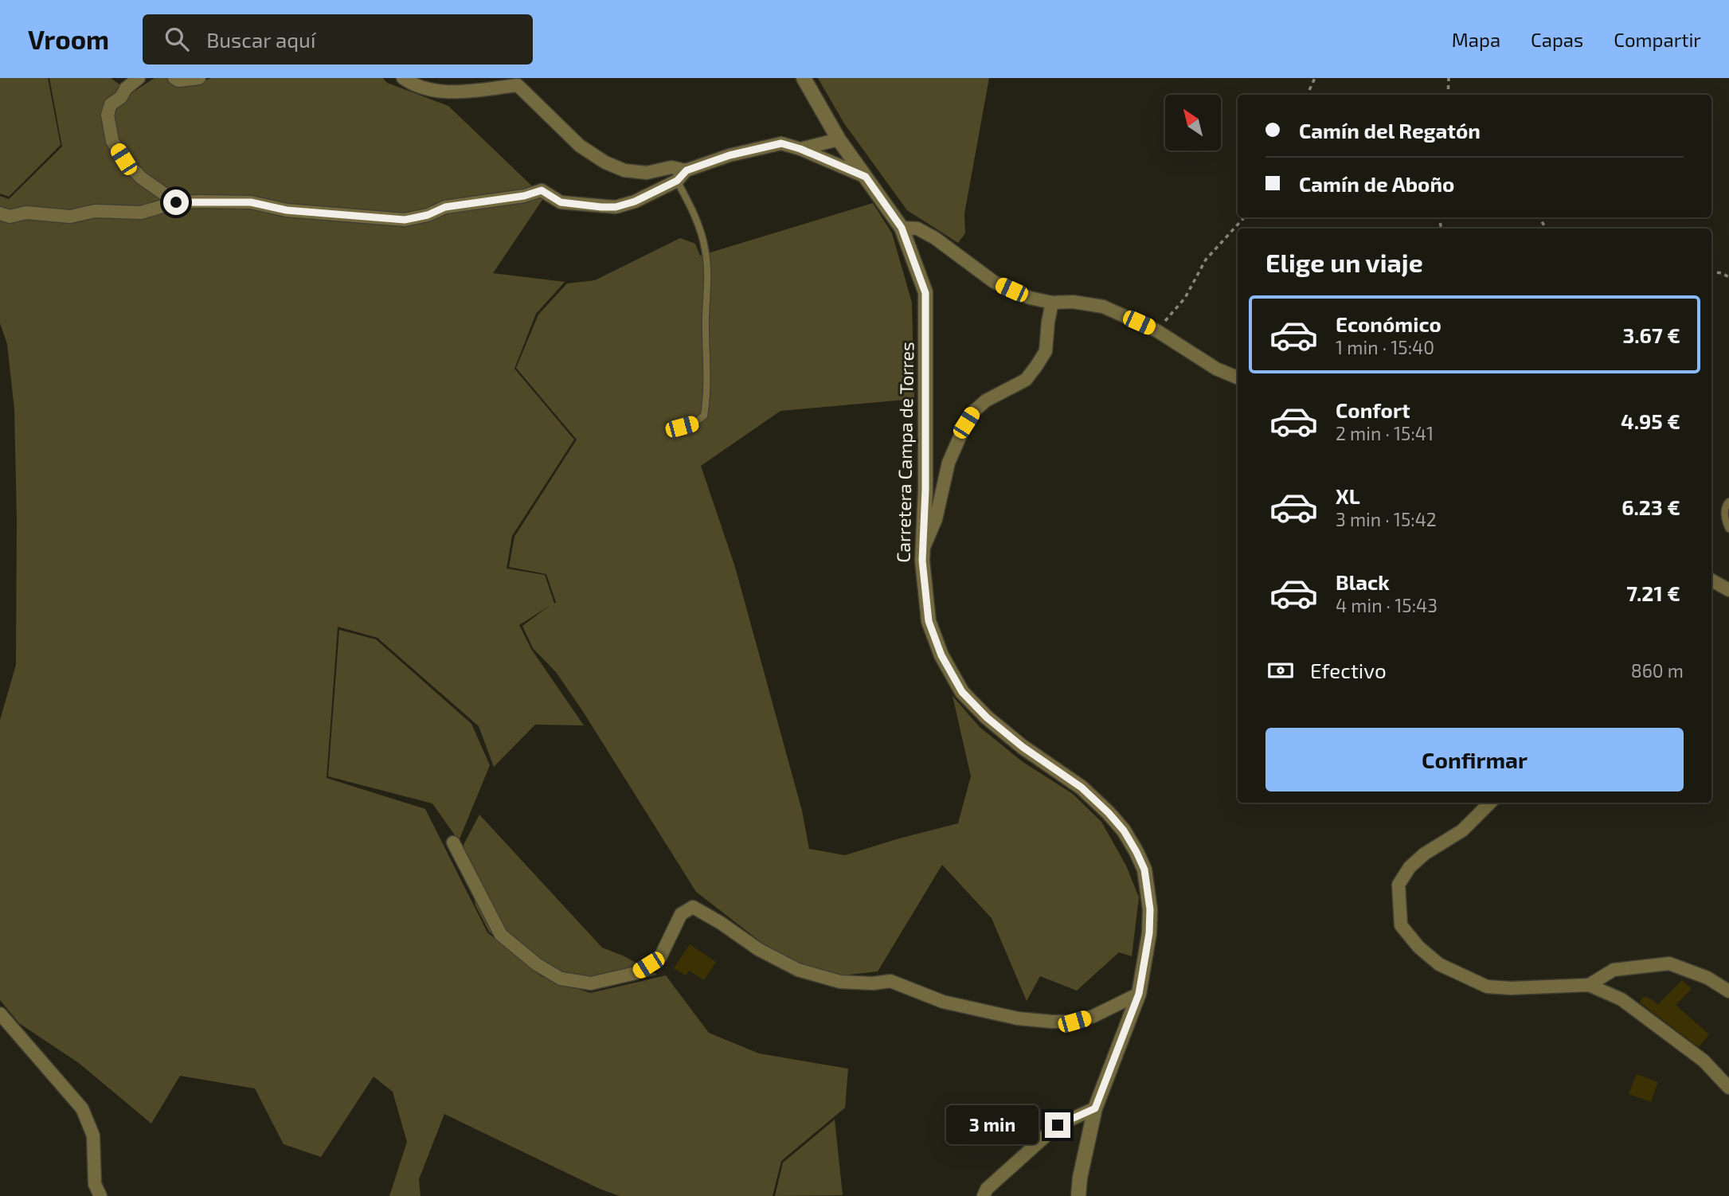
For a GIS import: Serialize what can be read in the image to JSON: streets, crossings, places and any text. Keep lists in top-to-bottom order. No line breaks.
{"streets":{"street":["Carretera Campa de Torres"]},"north":"top left","page":{"header":"Vroom","search":"Buscar aquí","nav":["Mapa","Capas","Compartir"],"banner":["Camín del Regatón","Camín de Aboño"],"heading":"Elige un viaje","list":[{"name":"Económico","note":"1 min · 15:40","value":"3.67 €"},{"name":"Confort","note":"2 min · 15:41","value":"4.95 €"},{"name":"XL","note":"3 min · 15:42","value":"6.23 €"},{"name":"Black","note":"4 min · 15:43","value":"7.21 €"}],"pay":["Efectivo","860 m"],"buttons":"Confirmar","bubble":"3 min"}}
